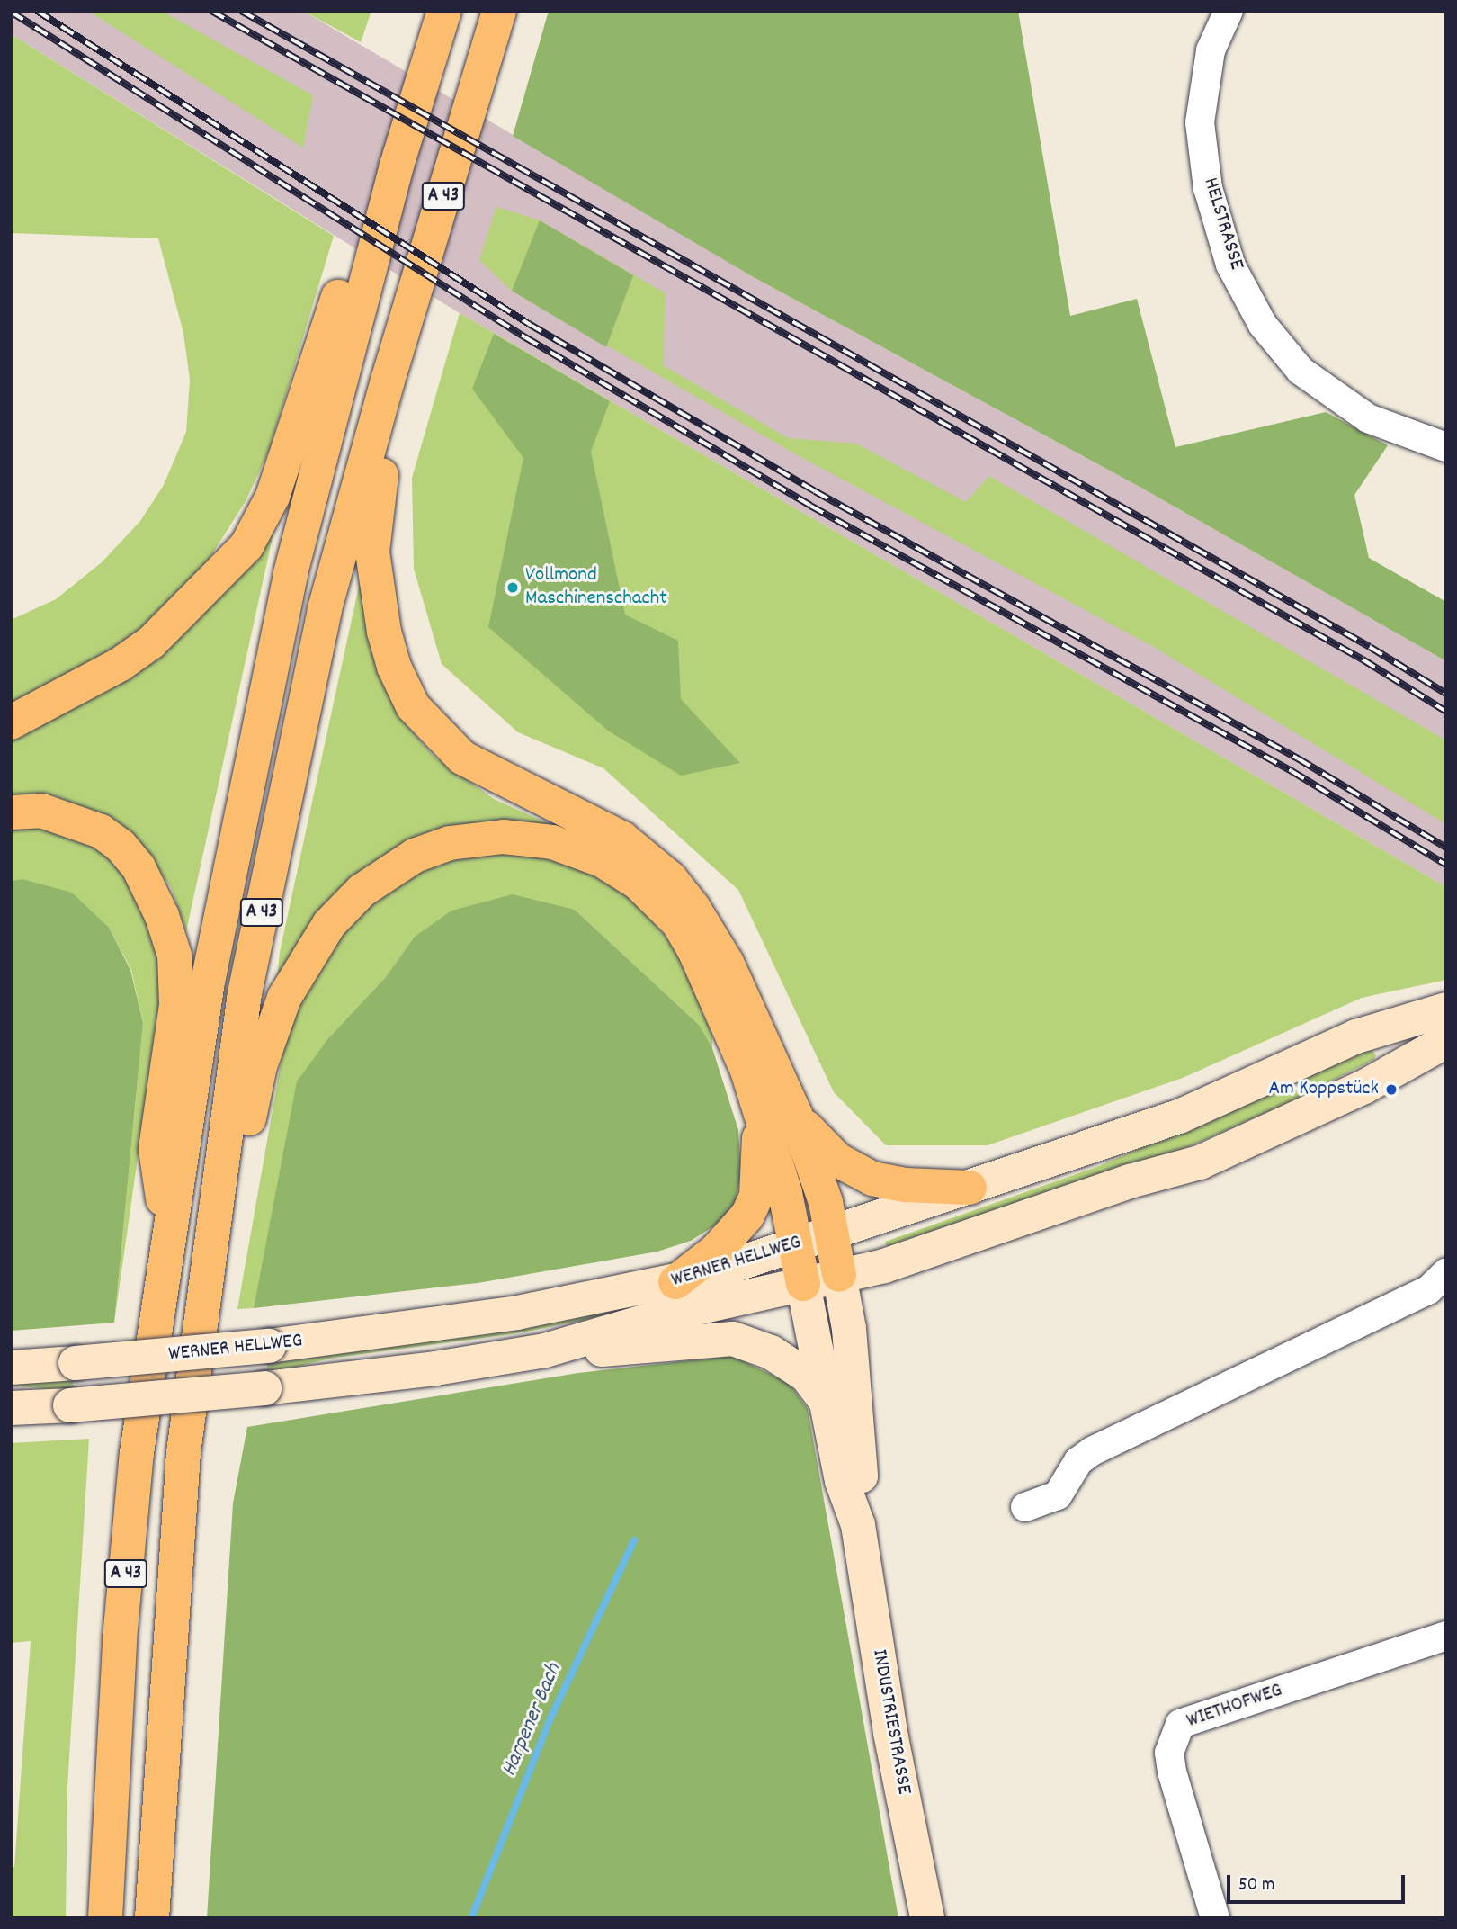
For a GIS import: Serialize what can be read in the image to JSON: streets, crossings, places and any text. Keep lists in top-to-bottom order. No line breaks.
{"streets":{"highway":["A 43"],"main road":["WERNER HELLWEG","INDUSTRIESTRASSE"],"street":["HELSTRASSE","WIETHOFWEG"]},"crossings":[["WERNER HELLWEG","INDUSTRIESTRASSE"]],"water":["Harpener Bach"],"places":["Vollmond Maschinenschacht","Am Koppstück"],"scale_bar":"50 m"}
